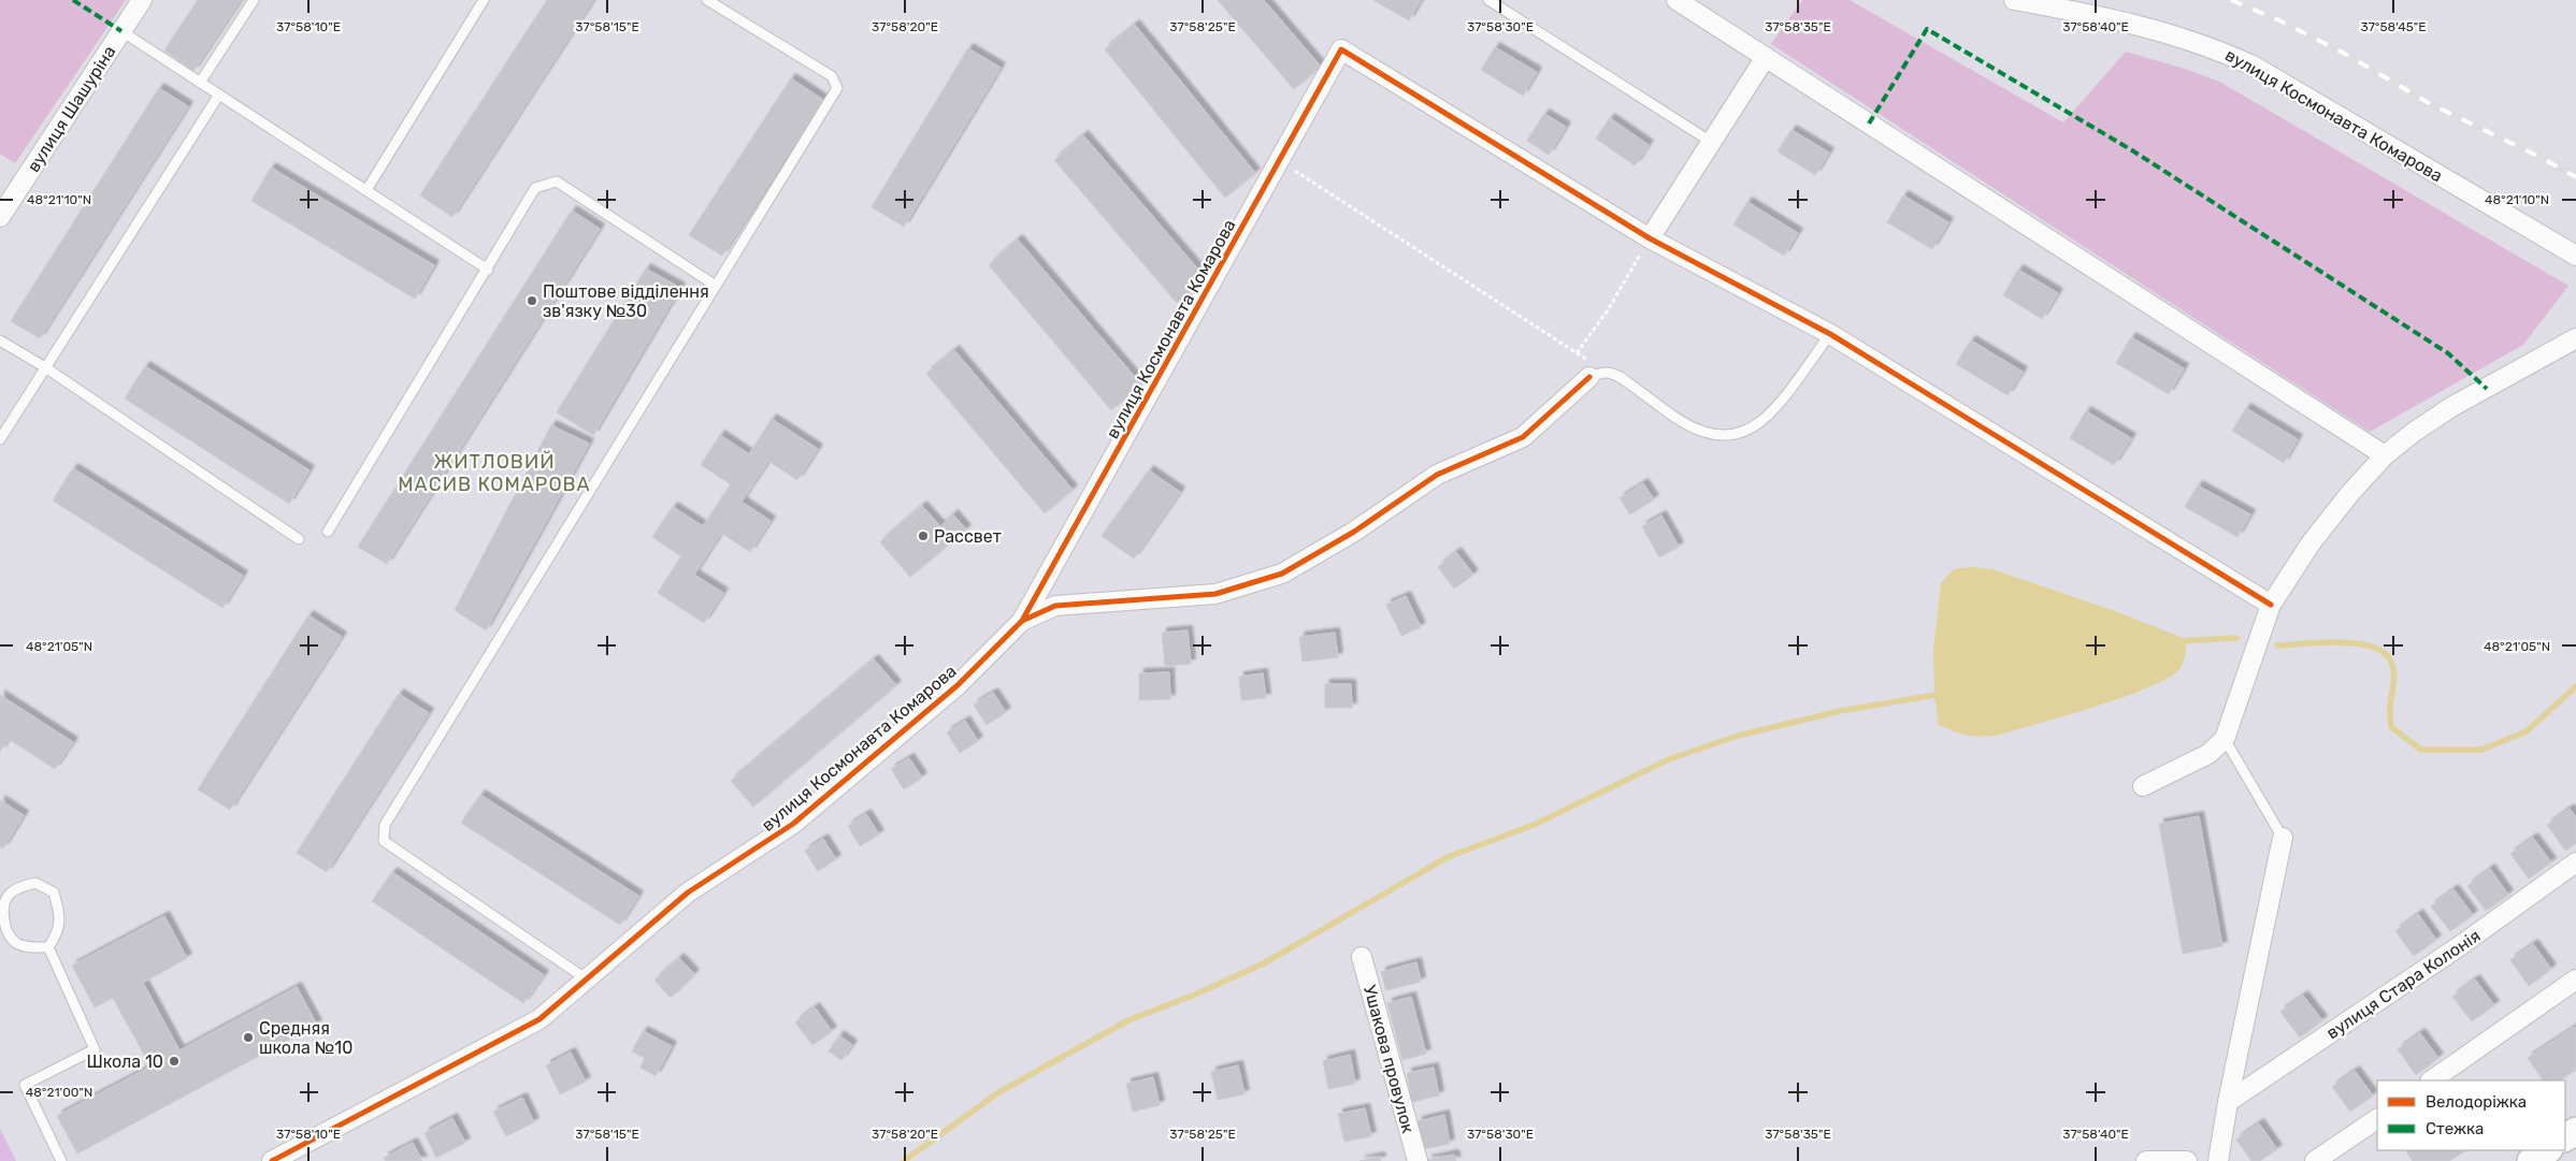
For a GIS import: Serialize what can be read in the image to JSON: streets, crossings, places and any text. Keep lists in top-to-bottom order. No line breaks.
{"streets":{"street":["вулиця Шашуріна","вулиця Космонавта Комарова","вулиця Стара Колонія","Ушакова провулок"]},"districts":["ЖИТЛОВИЙ МАСИВ КОМАРОВА"],"places":["Поштове відділення зв'язку №30","Рассвет","Средняя школа №10","Школа 10"],"legend":["Велодоріжка","Стежка"],"coordinates":["37°58'10\"E","37°58'15\"E","37°58'20\"E","37°58'25\"E","37°58'30\"E","37°58'35\"E","37°58'40\"E","37°58'45\"E","48°21'10\"N","48°21'05\"N","48°21'00\"N"]}
